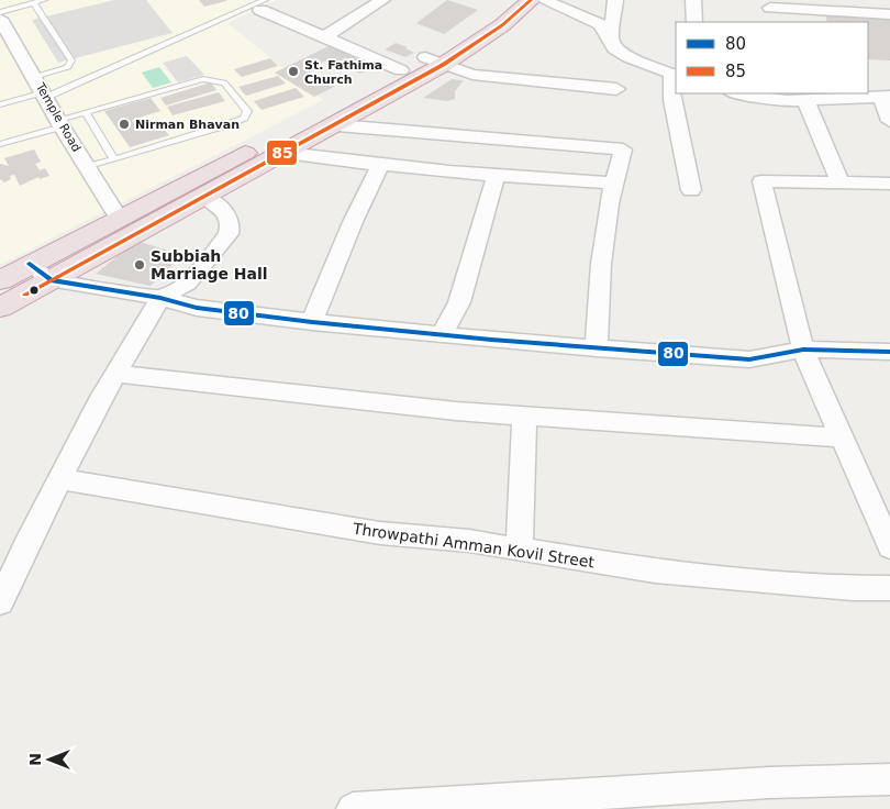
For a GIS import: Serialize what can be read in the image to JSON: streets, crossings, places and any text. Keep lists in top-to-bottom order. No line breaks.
{"streets":{"street":["Temple Road","Throwpathi Amman Kovil Street"]},"places":["St. Fathima Church","Nirman Bhavan","Subbiah Marriage Hall"],"lines":["transit line 85","transit line 80"],"legend":["80","85"],"north":"left"}
